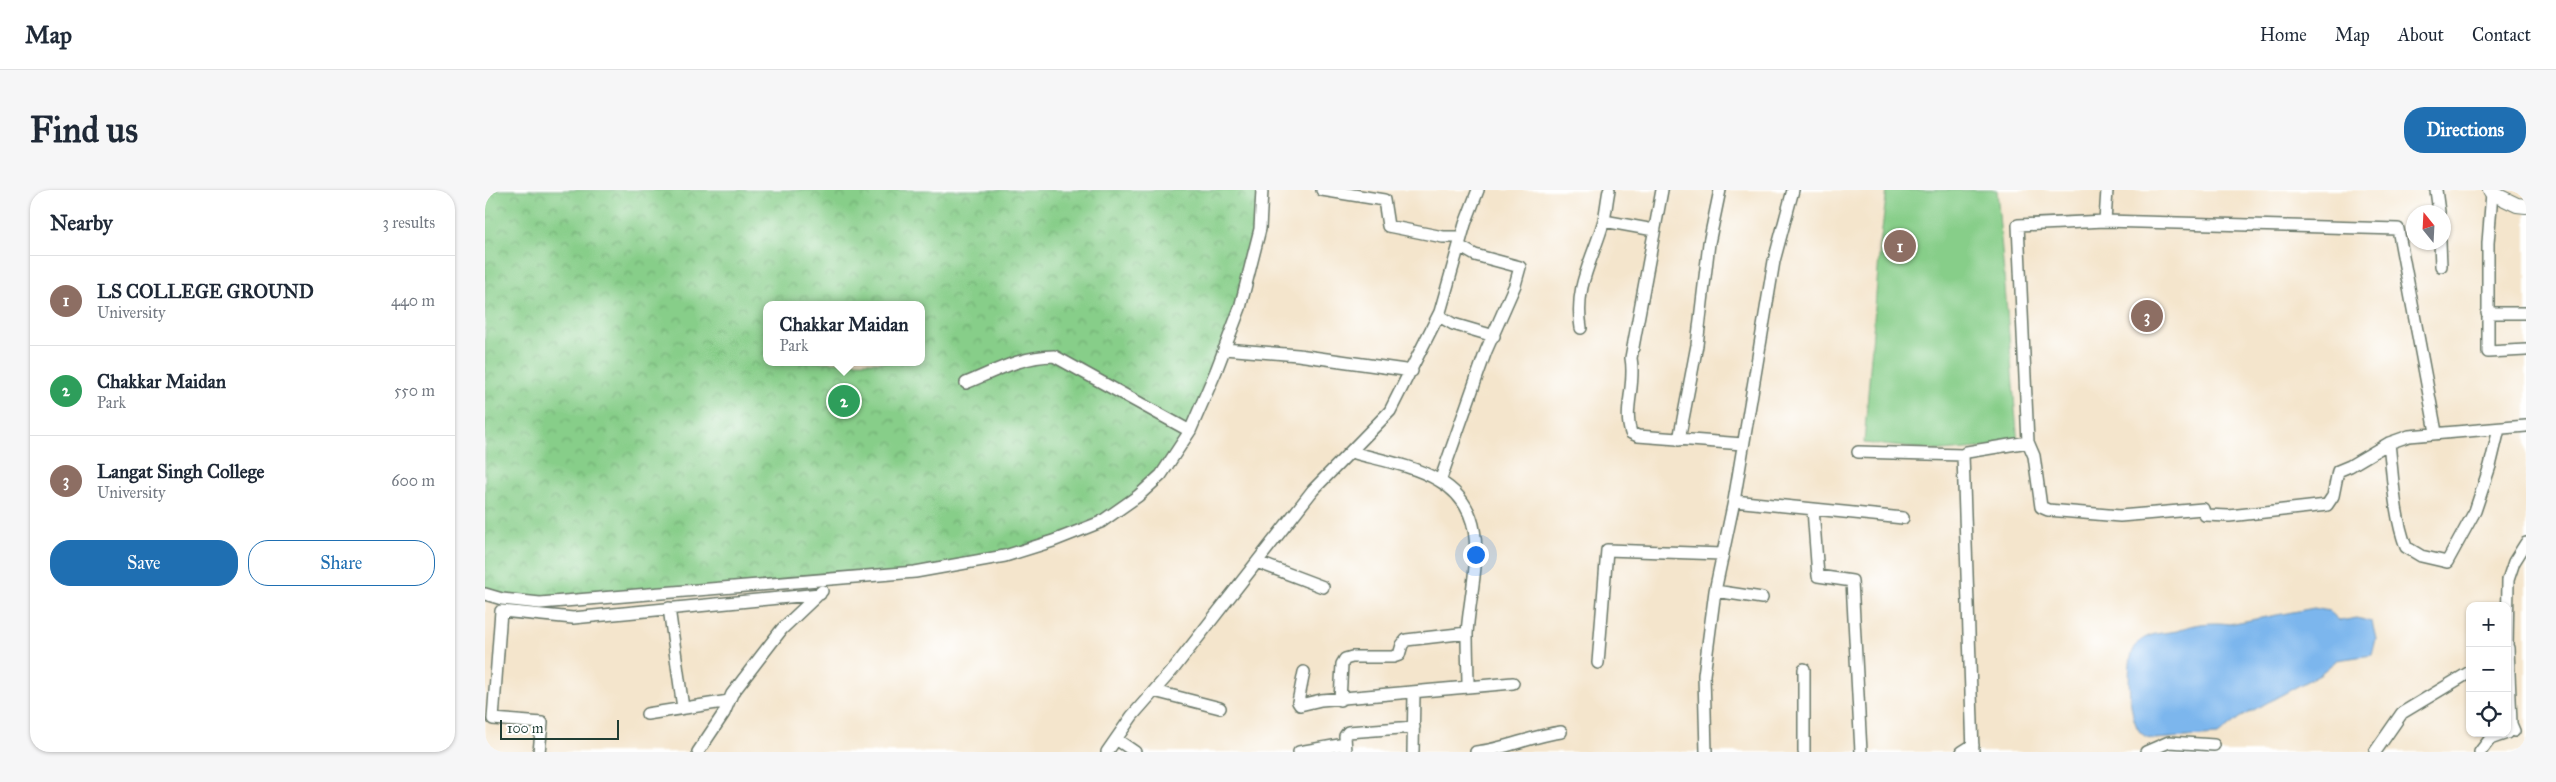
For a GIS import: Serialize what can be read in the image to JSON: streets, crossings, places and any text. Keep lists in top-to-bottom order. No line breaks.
{"scale_bar":"100 m","north":"top","page":{"header":"Map","nav":["Home","Map","About","Contact"],"buttons":["Directions",["Save","Share"]],"title":"Find us","heading":["Nearby","3 results"],"pins":["1","3","2"],"list":[{"mark":"1","name":"LS COLLEGE GROUND","note":"University","value":"440 m"},{"mark":"2","name":"Chakkar Maidan","note":"Park","value":"550 m"},{"mark":"3","name":"Langat Singh College","note":"University","value":"600 m"}],"popup":["Chakkar Maidan","Park"],"map_buttons":["+","−"],"scale":"100 m"}}
